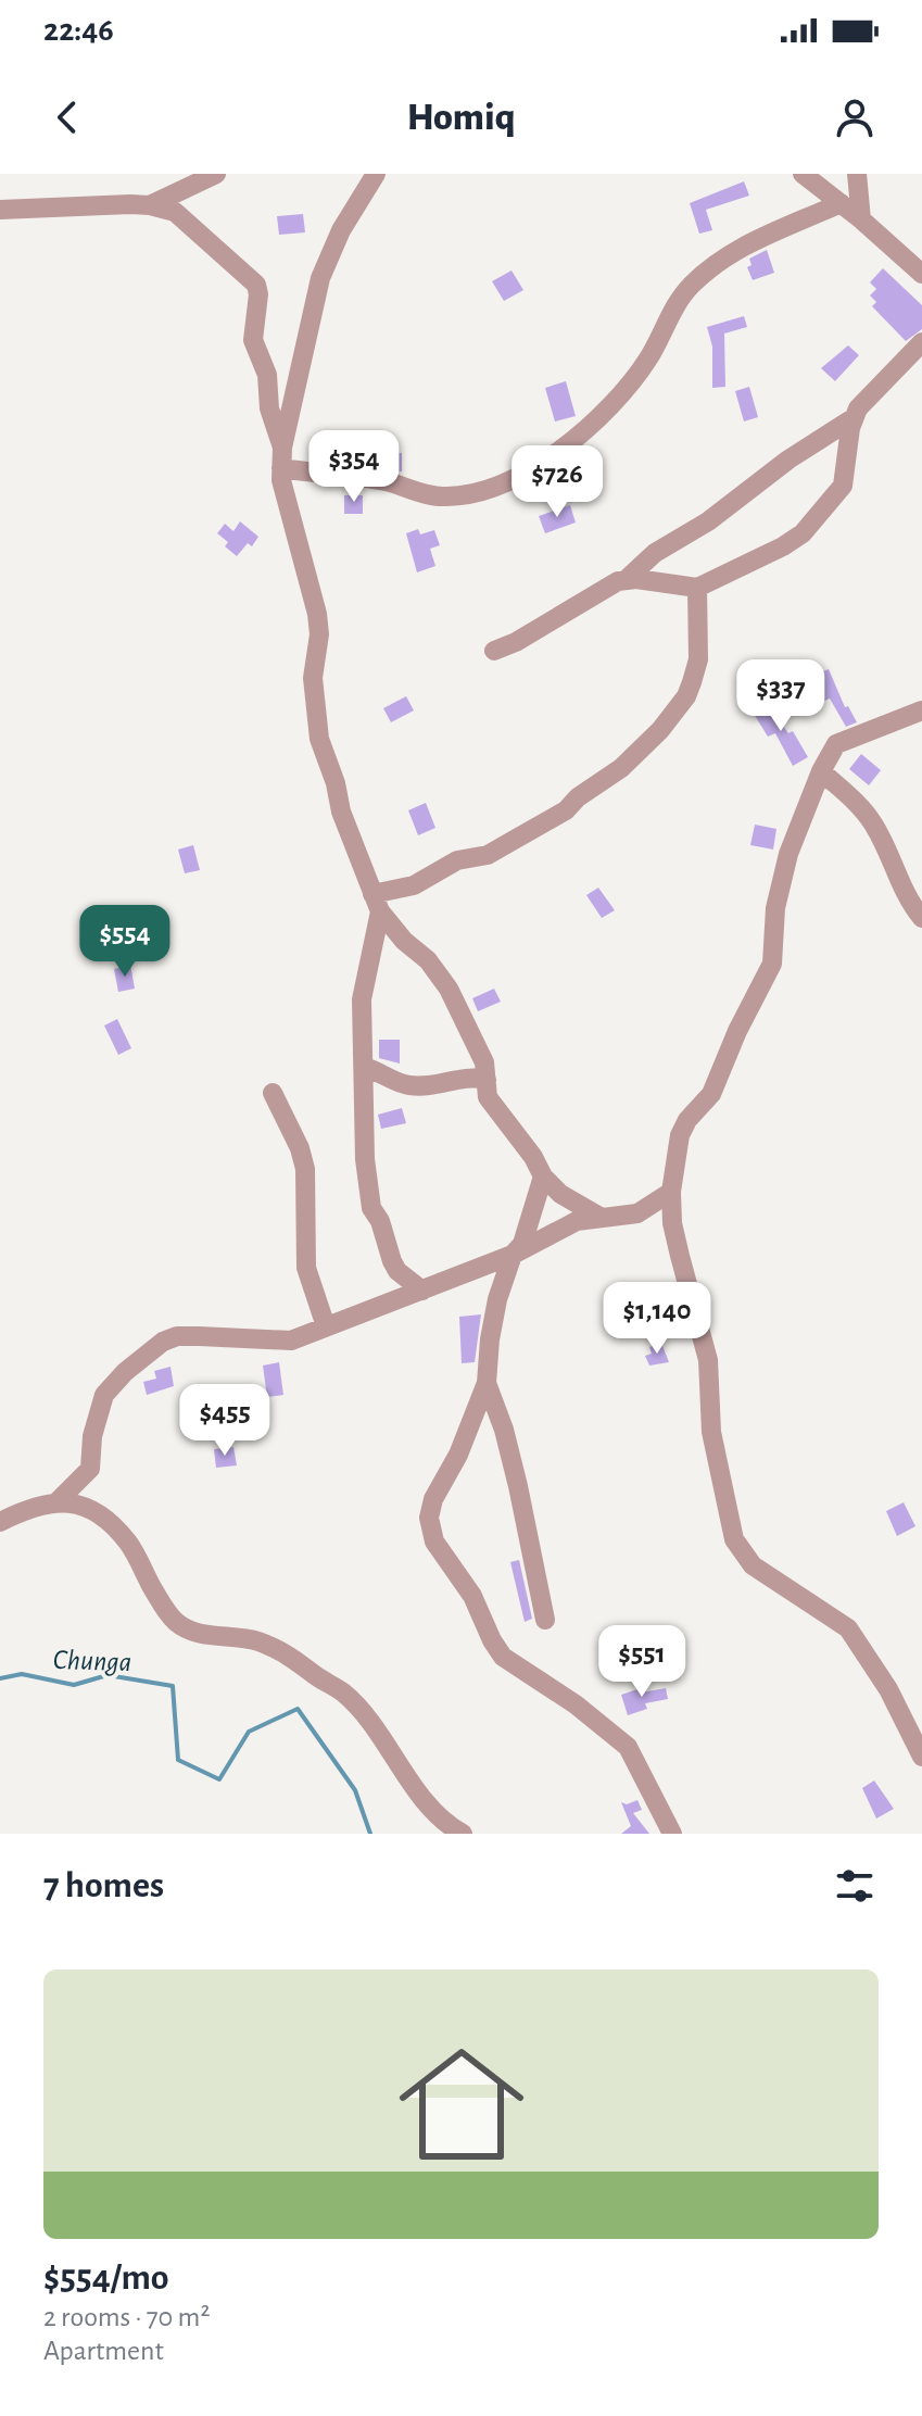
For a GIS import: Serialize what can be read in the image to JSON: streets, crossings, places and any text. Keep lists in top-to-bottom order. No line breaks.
{"water":["Chunga"],"page":{"status":"22:46","header":"Homiq","price":["$354","$726","$337","$554","$1,140","$455","$551"],"heading":"7 homes","list":[{"name":"$554/mo","note":"2 rooms · 70 m² · Apartment"}]}}
